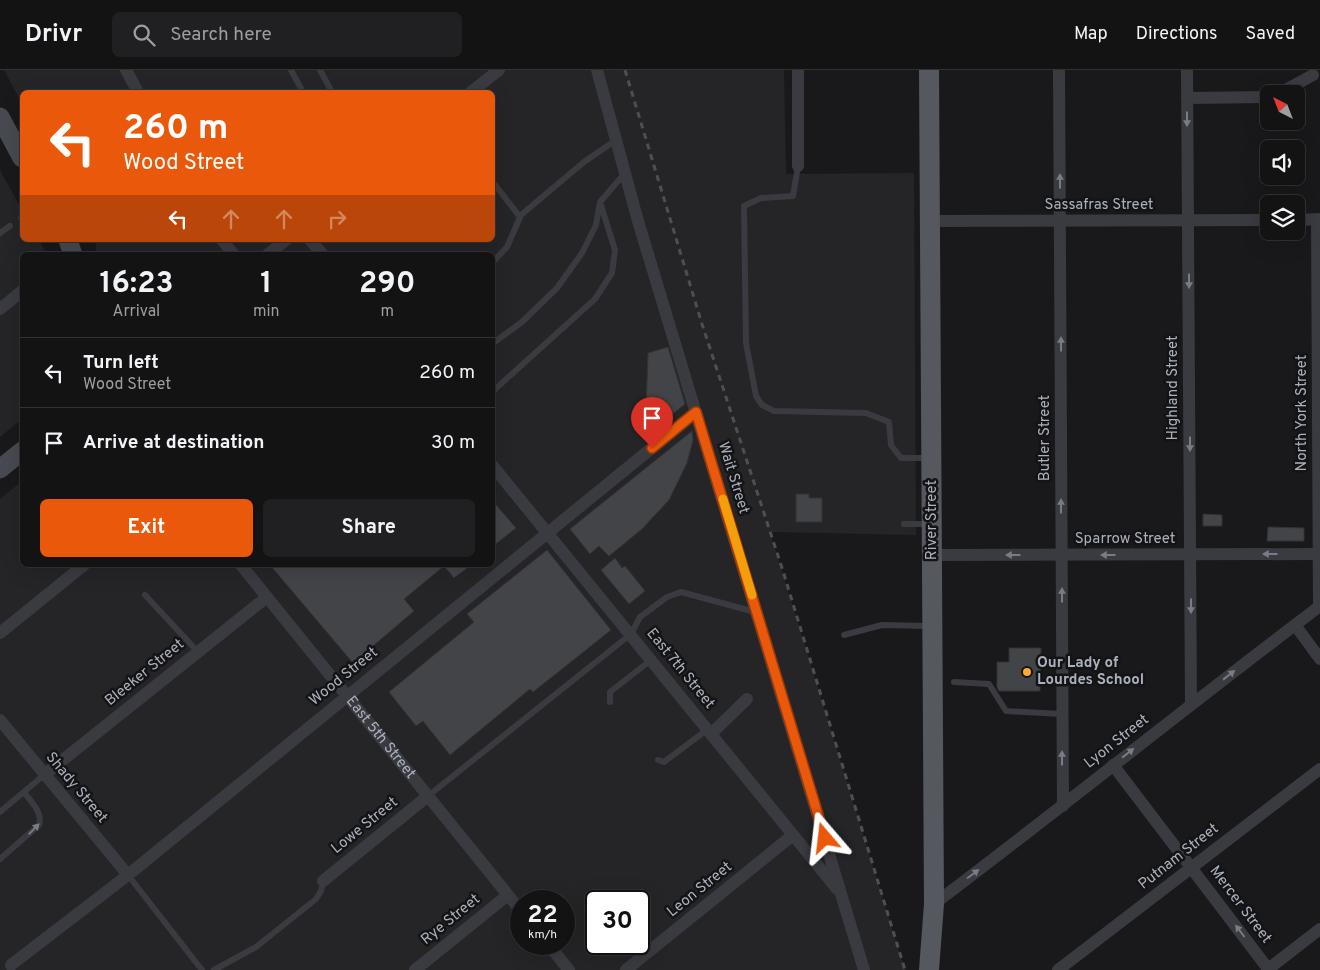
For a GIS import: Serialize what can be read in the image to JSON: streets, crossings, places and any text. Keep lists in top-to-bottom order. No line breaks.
{"streets":{"main road":["River Street"],"street":["Sassafras Street","Highland Street","North York Street","Butler Street","Wait Street","Sparrow Street","East 7th Street","Bleeker Street","Wood Street","East 5th Street","Lyon Street","Shady Street","Lowe Street","Putnam Street","Leon Street","Mercer Street","Rye Street"]},"crossings":[["Sassafras Street","Highland Street"],["Sassafras Street","Butler Street"],["Sassafras Street","River Street"],["Highland Street","Sparrow Street"],["Highland Street","Lyon Street"],["North York Street","Sparrow Street"],["North York Street","Lyon Street"],["Butler Street","Sparrow Street"],["Butler Street","Lyon Street"],["Wait Street","East 7th Street"],["Wait Street","Wood Street"],["River Street","Sparrow Street"],["River Street","Lyon Street"],["East 7th Street","Wood Street"],["East 7th Street","Leon Street"],["Bleeker Street","East 5th Street"],["Bleeker Street","Shady Street"],["Wood Street","East 5th Street"],["Wood Street","Shady Street"],["East 5th Street","Lowe Street"],["East 5th Street","Rye Street"],["Lyon Street","Mercer Street"],["Putnam Street","Mercer Street"]],"one_way":["Highland Street","Butler Street","Sparrow Street","Lyon Street","Mercer Street"],"places":["Our Lady of Lourdes School"],"north":"top left","page":{"header":"Drivr","search":"Search here","nav":["Map","Directions","Saved"],"turn":["260 m","Wood Street"],"eta":["16:23","Arrival","1","min","290","m"],"list":[{"name":"Turn left","note":"Wood Street","value":"260 m"},{"name":"Arrive at destination","value":"30 m"}],"buttons":["Exit","Share"],"speed":"22 km/h","limit":"30"}}
